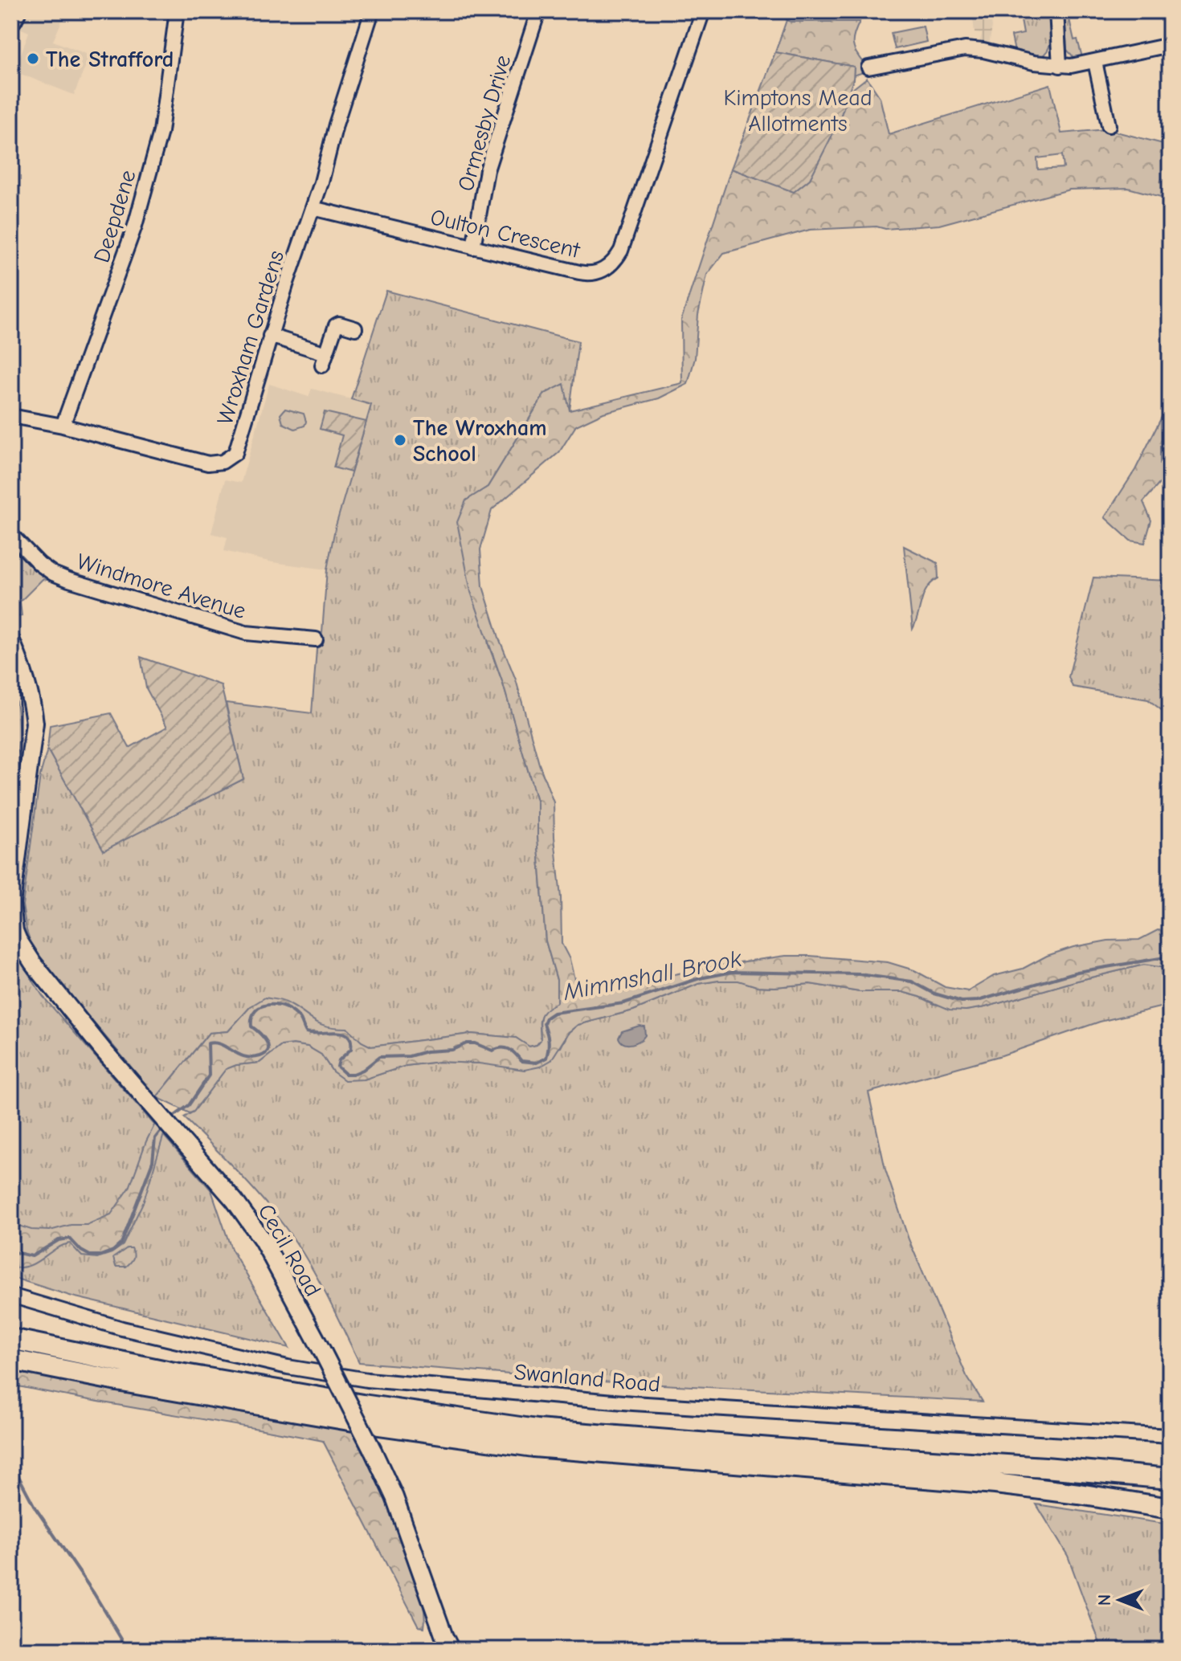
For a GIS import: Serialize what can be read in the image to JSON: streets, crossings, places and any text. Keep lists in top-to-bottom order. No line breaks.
{"streets":{"main road":["Cecil Road"],"street":["Ormesby Drive","Deepdene","Oulton Crescent","Wroxham Gardens","Windmore Avenue","Swanland Road"]},"crossings":[["Ormesby Drive","Oulton Crescent"],["Deepdene","Wroxham Gardens"],["Oulton Crescent","Wroxham Gardens"]],"water":["Mimmshall Brook"],"parks":["Kimptons Mead Allotments"],"places":["The Strafford","The Wroxham School"],"north":"left"}
